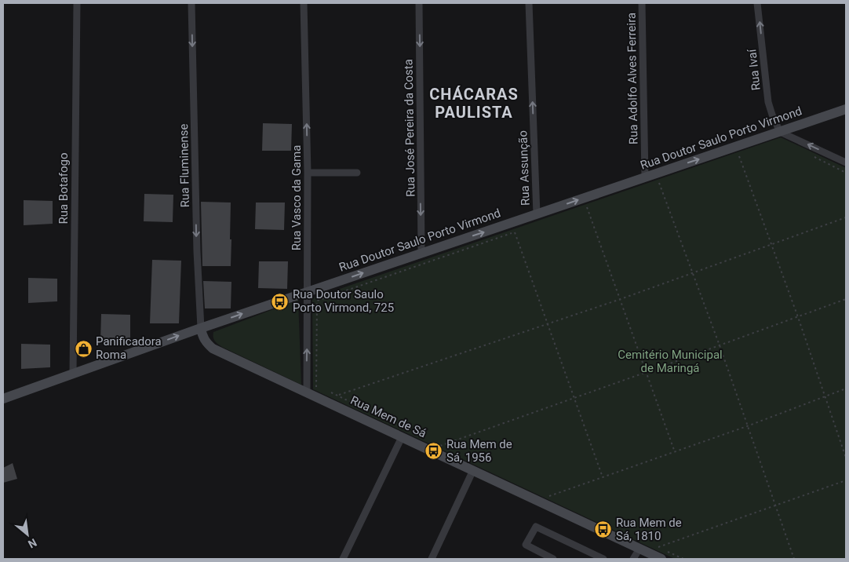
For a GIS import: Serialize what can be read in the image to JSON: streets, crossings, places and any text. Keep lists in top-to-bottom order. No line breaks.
{"streets":{"street":["Rua Ivaí","Rua Adolfo Alves Ferreira","Rua José Pereira da Costa","Rua Doutor Saulo Porto Virmond","Rua Fluminense","Rua Assunção","Rua Botafogo","Rua Vasco da Gama","Rua Mem de Sá"]},"crossings":[["Rua Ivaí","Rua Doutor Saulo Porto Virmond"],["Rua Adolfo Alves Ferreira","Rua Doutor Saulo Porto Virmond"],["Rua José Pereira da Costa","Rua Doutor Saulo Porto Virmond"],["Rua Doutor Saulo Porto Virmond","Rua Fluminense"],["Rua Doutor Saulo Porto Virmond","Rua Assunção"],["Rua Doutor Saulo Porto Virmond","Rua Botafogo"],["Rua Doutor Saulo Porto Virmond","Rua Vasco da Gama"],["Rua Doutor Saulo Porto Virmond","Rua Mem de Sá"],["Rua Fluminense","Rua Mem de Sá"],["Rua Vasco da Gama","Rua Mem de Sá"]],"one_way":["Rua Ivaí","Rua José Pereira da Costa","Rua Doutor Saulo Porto Virmond","Rua Fluminense","Rua Assunção","Rua Vasco da Gama"],"districts":["CHÁCARAS PAULISTA"],"parks":["Cemitério Municipal de Maringá"],"places":{"bus stop":["Rua Doutor Saulo Porto Virmond, 725","Rua Mem de Sá, 1956","Rua Mem de Sá, 1810"],"shop":["Panificadora Roma"]},"north":"bottom right"}
